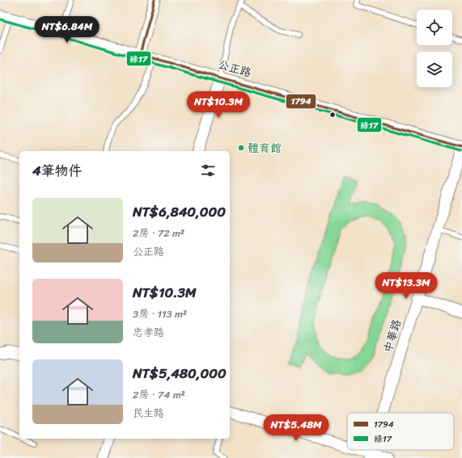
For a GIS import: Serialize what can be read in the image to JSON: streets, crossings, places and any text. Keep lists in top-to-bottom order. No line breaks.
{"streets":{"street":["公正路","中華路"]},"crossings":[["公正路","中華路"]],"places":["體育館"],"lines":["transit line 1794","transit line 綠17"],"legend":["1794","綠17"],"page":{"price":["NT$6.84M","NT$10.3M","NT$13.3M","NT$5.48M"],"heading":"4筆物件","list":[{"name":"NT$6,840,000","note":"2房 · 72 m² · 公正路"},{"name":"NT$10.3M","note":"3房 · 113 m² · 忠孝路"},{"name":"NT$5,480,000","note":"2房 · 74 m² · 民生路"}]}}
